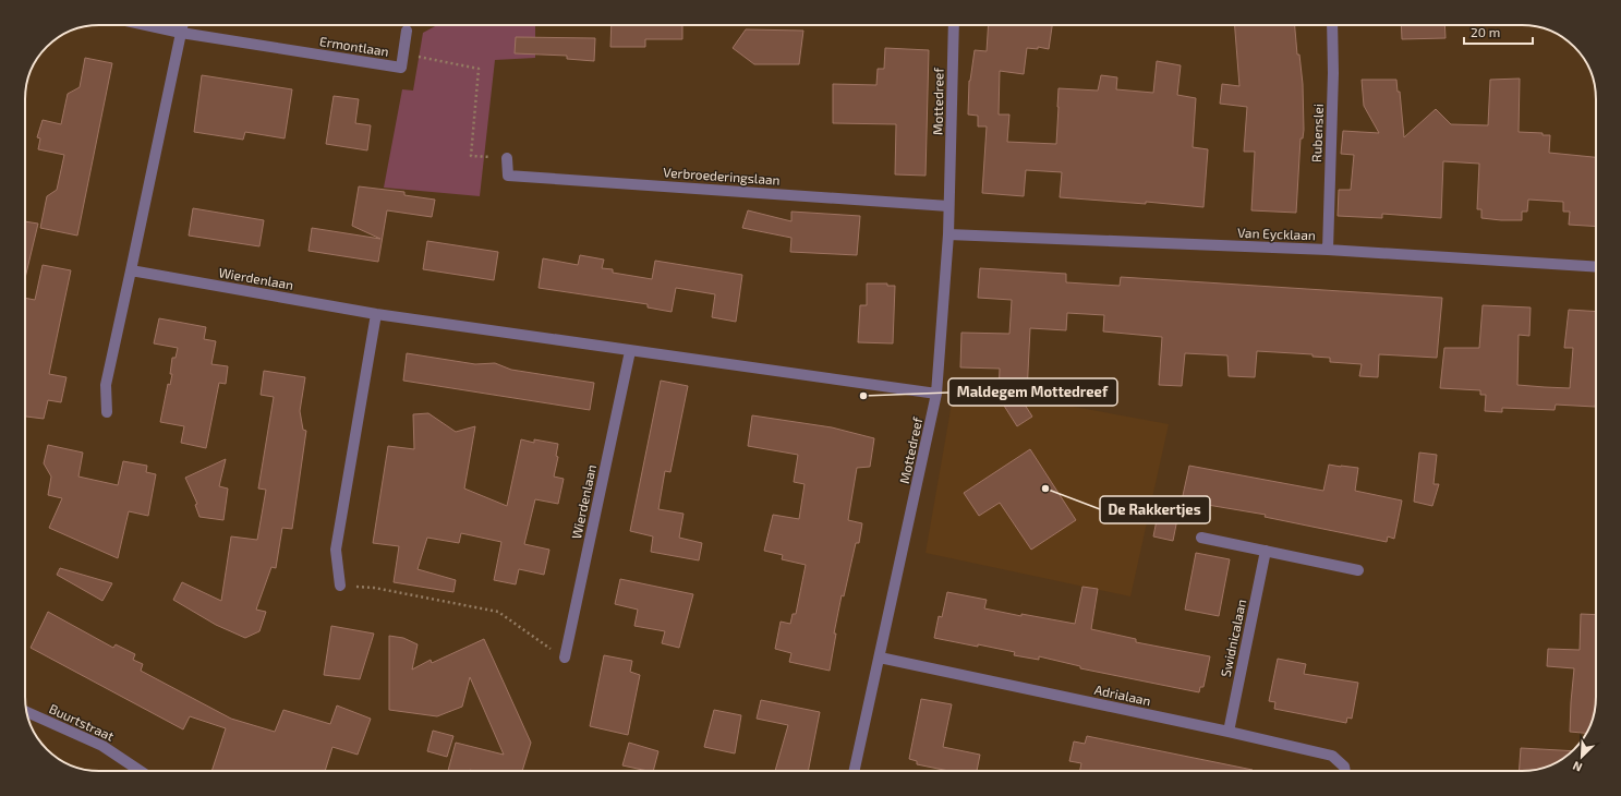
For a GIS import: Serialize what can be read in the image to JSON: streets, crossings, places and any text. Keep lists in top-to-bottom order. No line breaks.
{"streets":{"street":["Ermontlaan","Mottedreef","Rubenslei","Verbroederingslaan","Van Eycklaan","Wierdenlaan","Swidnicalaan","Adrialaan","Buurtstraat"]},"crossings":[["Mottedreef","Verbroederingslaan"],["Mottedreef","Van Eycklaan"],["Mottedreef","Wierdenlaan"],["Mottedreef","Adrialaan"],["Rubenslei","Van Eycklaan"],["Swidnicalaan","Adrialaan"]],"places":["Maldegem Mottedreef","De Rakkertjes"],"scale_bar":"20 m","north":"bottom left"}
